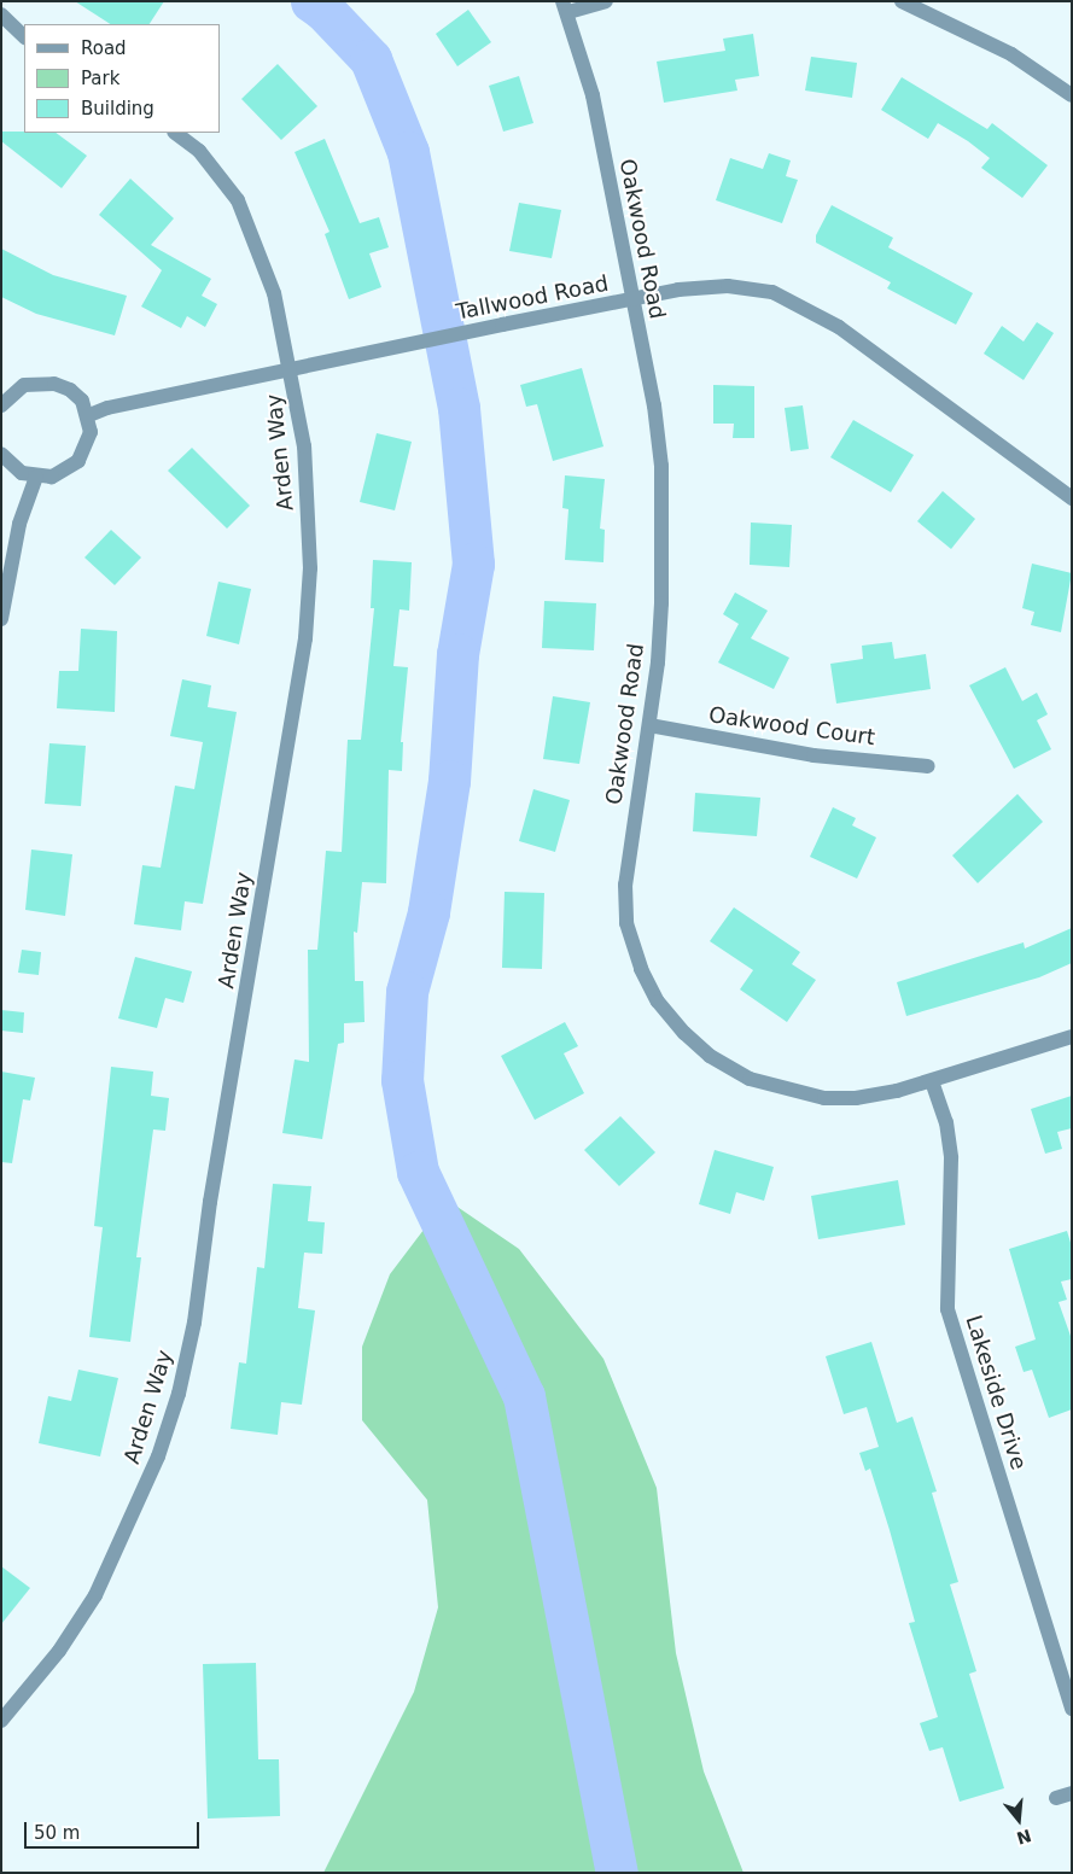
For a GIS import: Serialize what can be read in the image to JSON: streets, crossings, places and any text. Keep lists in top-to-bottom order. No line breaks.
{"streets":{"street":["Oakwood Road","Tallwood Road","Arden Way","Oakwood Court","Lakeside Drive"]},"crossings":[["Oakwood Road","Tallwood Road"],["Oakwood Road","Oakwood Court"],["Oakwood Road","Lakeside Drive"],["Tallwood Road","Arden Way"]],"legend":["Road","Park","Building"],"scale_bar":"50 m","north":"bottom"}
